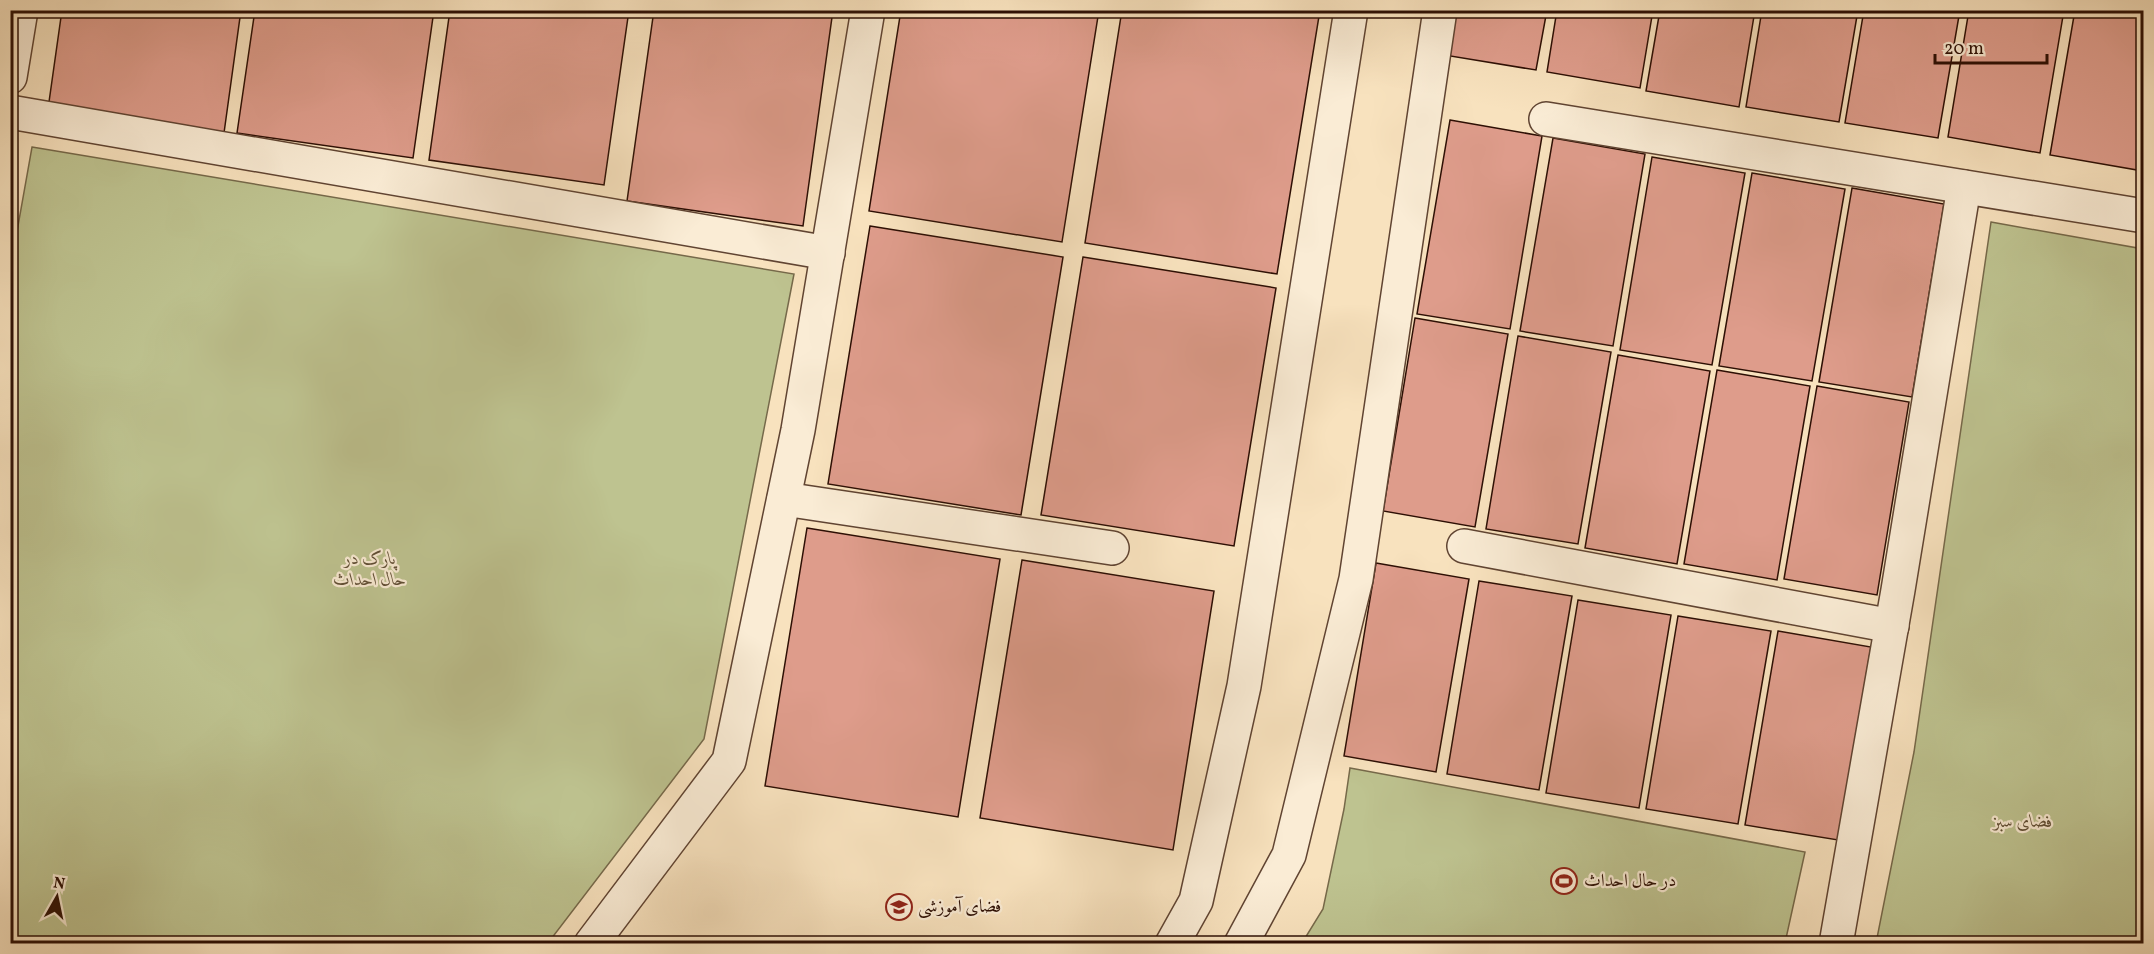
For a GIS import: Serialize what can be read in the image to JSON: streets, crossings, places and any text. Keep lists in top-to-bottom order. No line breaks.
{"parks":["پارک در حال احداث","فضای سبز"],"places":{"sports":["در حال احداث"],"school or university":["فضای آموزشی"]},"scale_bar":"20 m","north":"top"}
